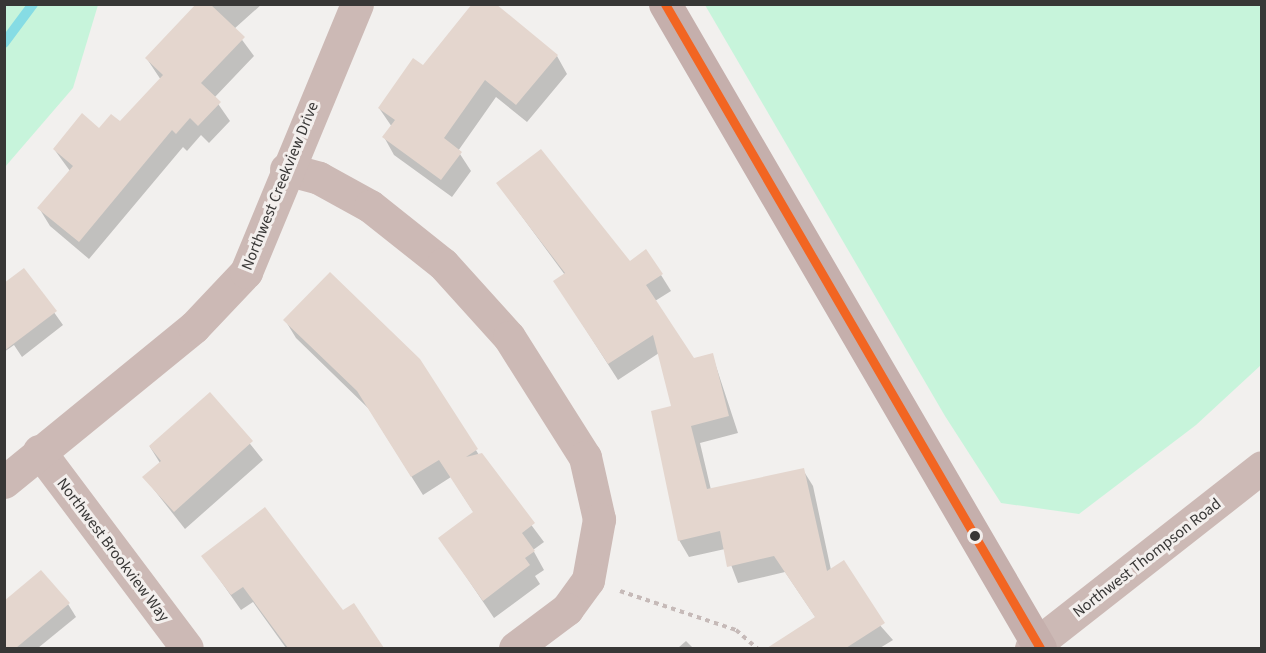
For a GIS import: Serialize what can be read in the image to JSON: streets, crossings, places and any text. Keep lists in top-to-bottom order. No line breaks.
{"streets":{"street":["Northwest Creekview Drive","Northwest Brookview Way","Northwest Thompson Road"]},"crossings":[["Northwest Creekview Drive","Northwest Brookview Way"]]}
